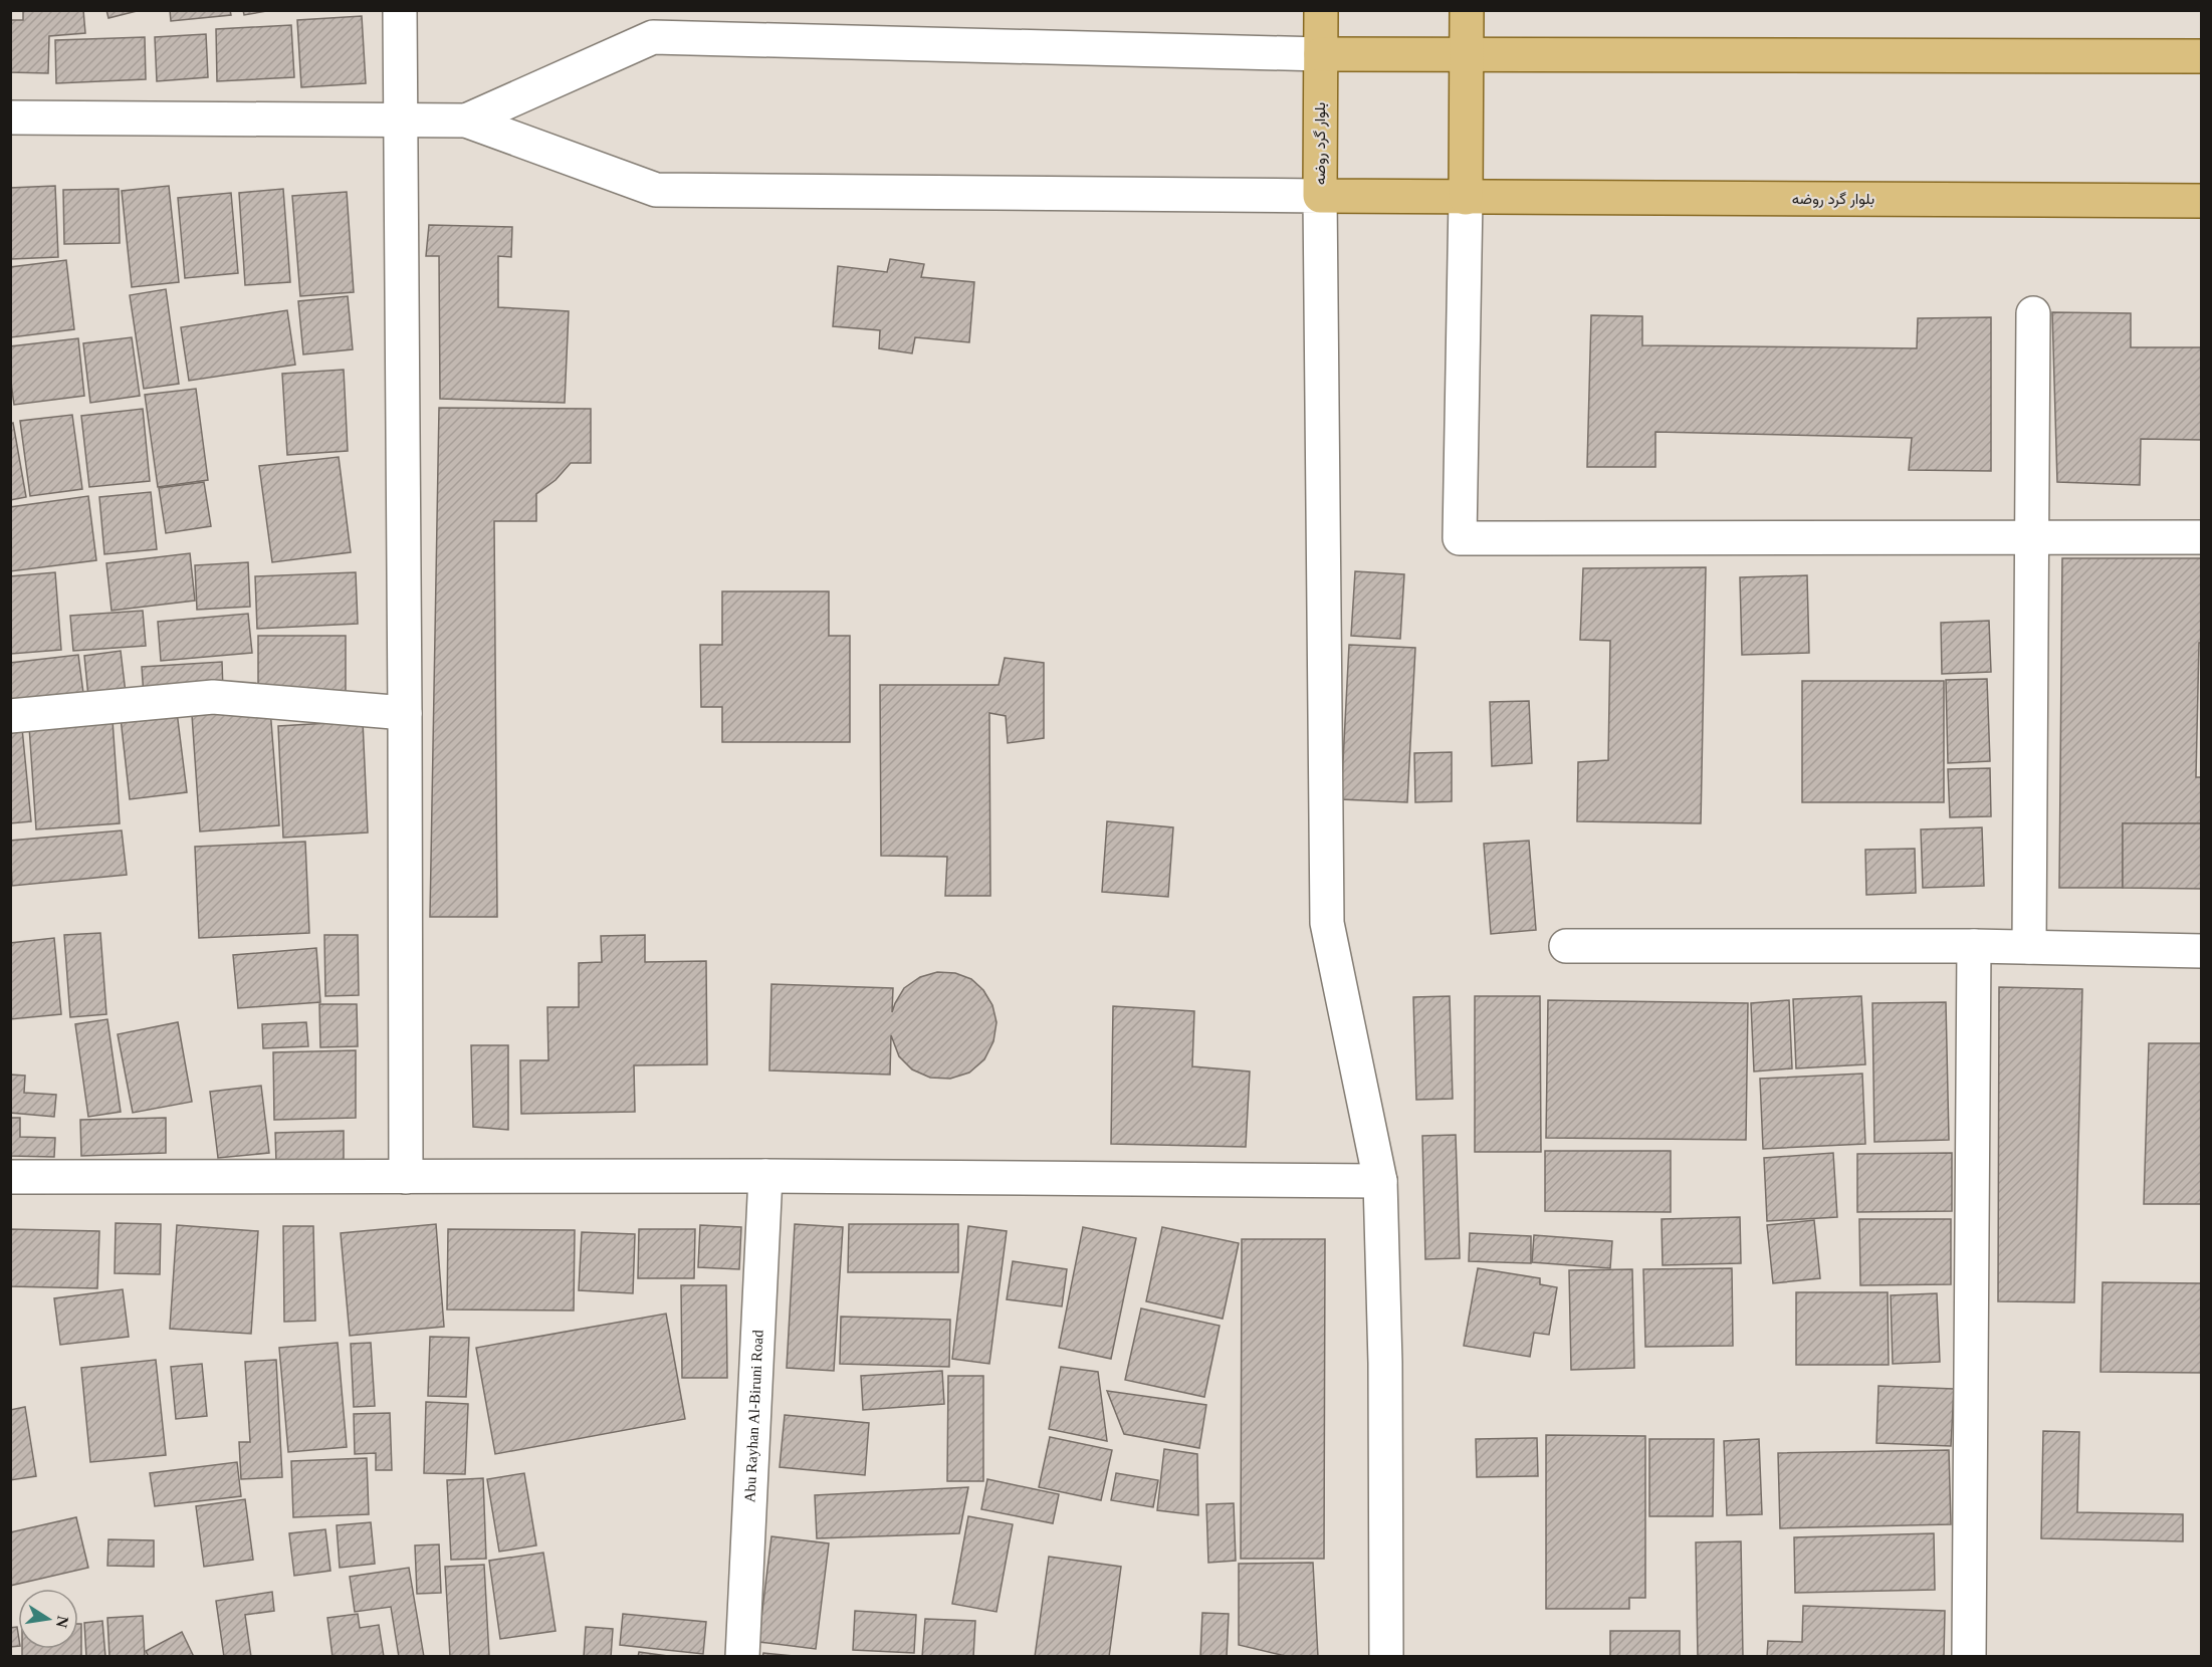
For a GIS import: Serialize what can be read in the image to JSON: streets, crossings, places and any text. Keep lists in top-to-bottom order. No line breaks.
{"streets":{"main road":["بلوار گرد روضه"],"street":["Abu Rayhan Al-Biruni Road"]},"north":"right"}
